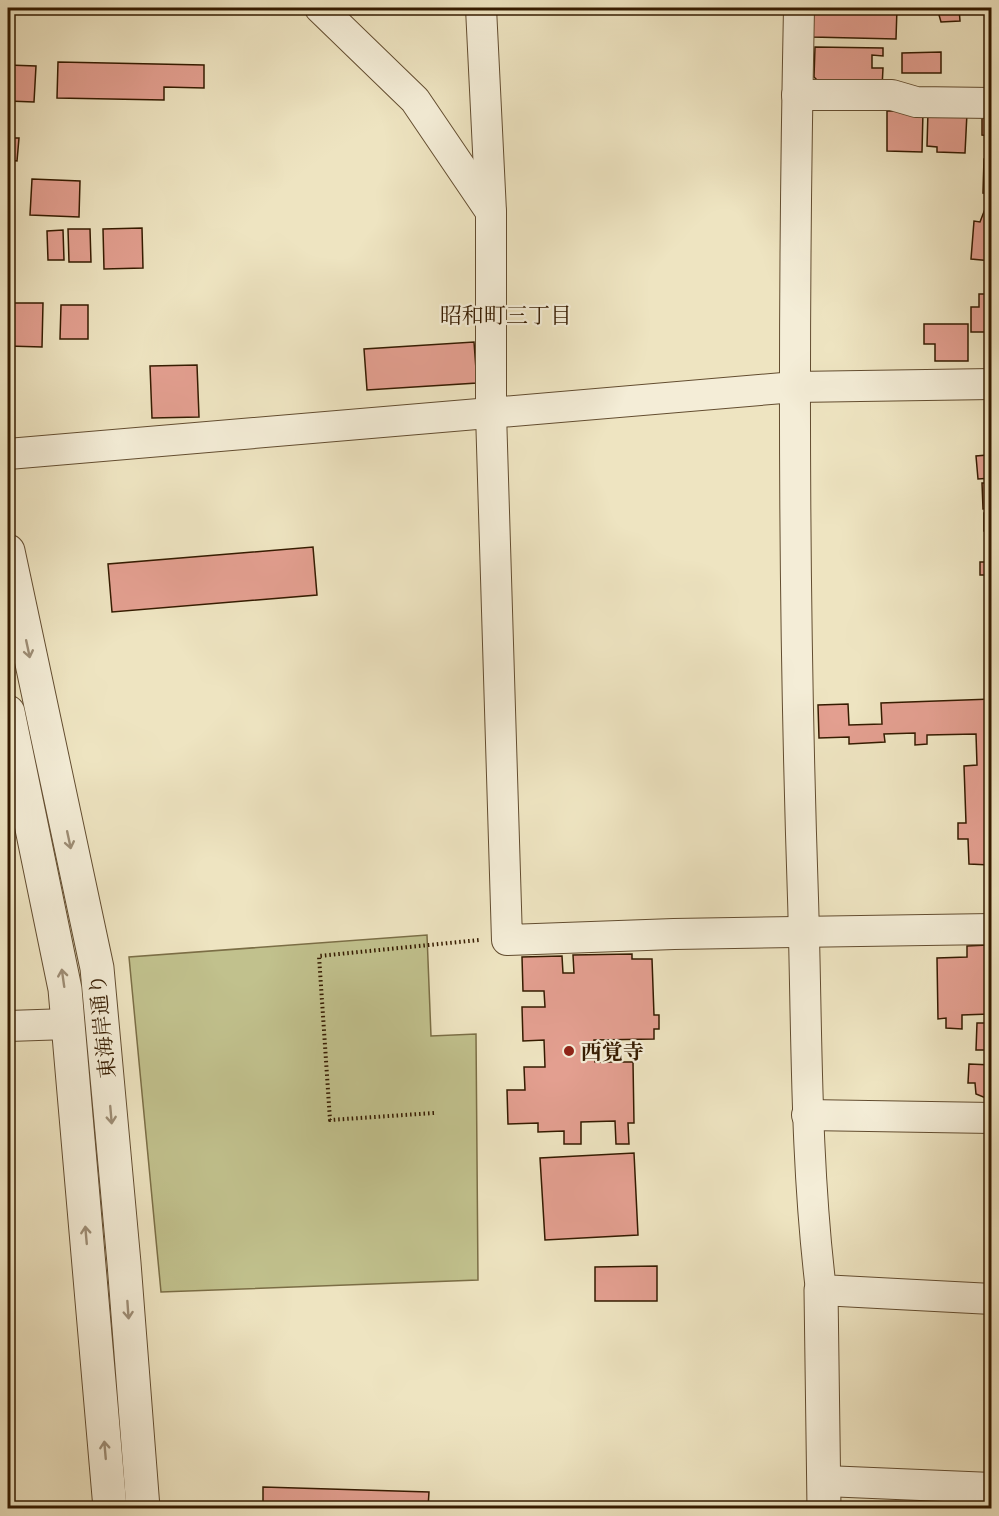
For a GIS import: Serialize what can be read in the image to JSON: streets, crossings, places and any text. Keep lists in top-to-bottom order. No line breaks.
{"streets":{"street":["東海岸通り"]},"districts":["昭和町三丁目"],"places":["西覚寺"]}
